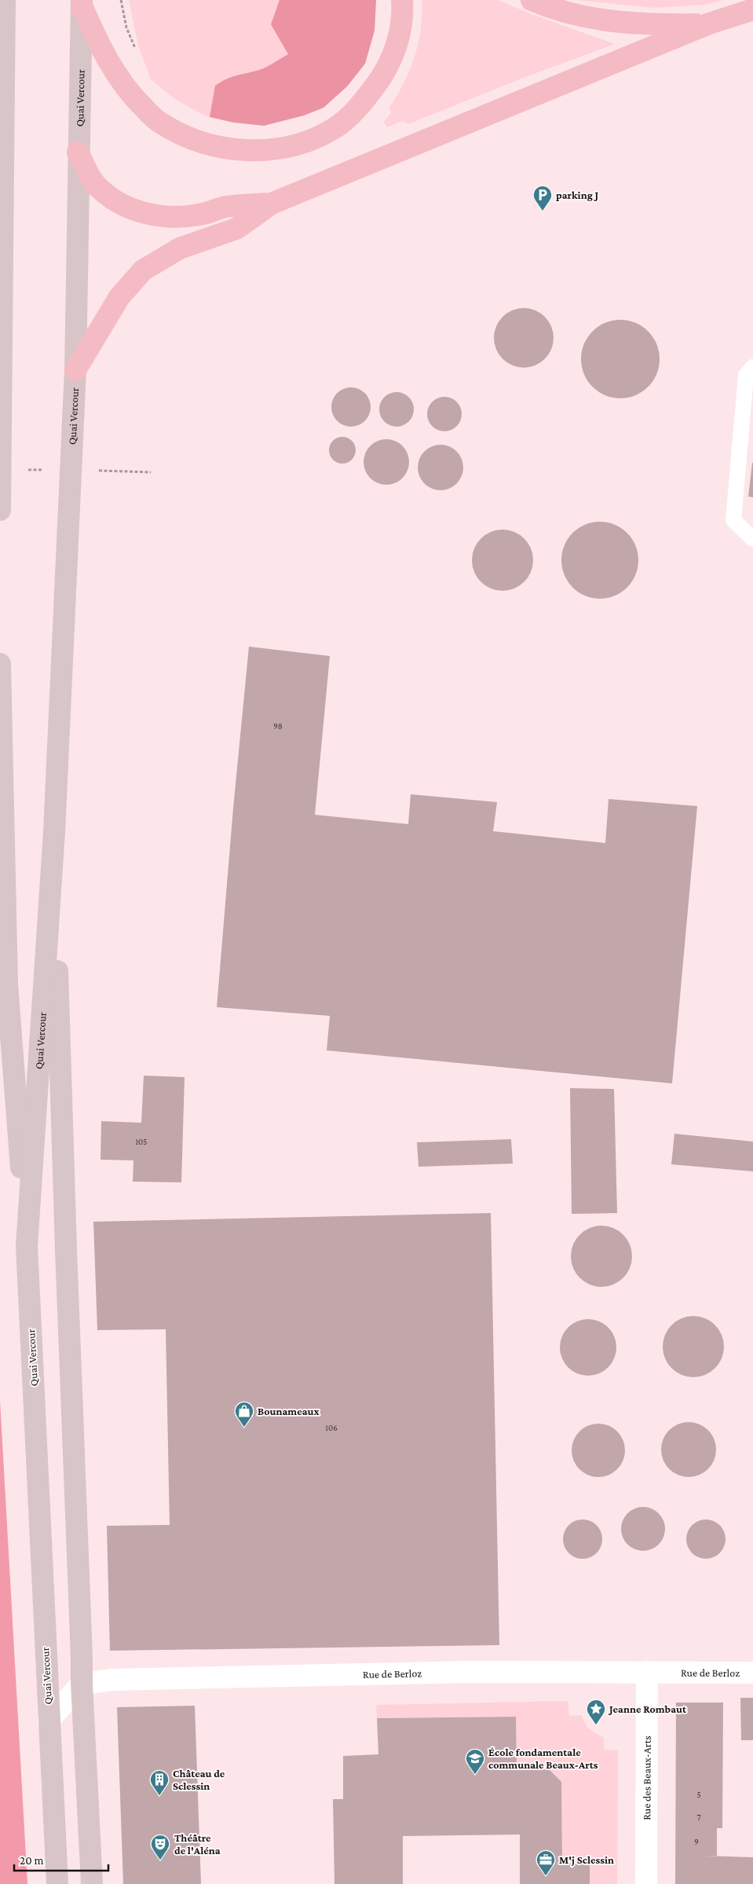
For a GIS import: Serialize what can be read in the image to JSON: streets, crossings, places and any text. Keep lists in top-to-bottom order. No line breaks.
{"streets":{"main road":["Quai Vercour"],"street":["Rue de Berloz","Rue des Beaux-Arts"]},"crossings":[["Quai Vercour","Rue de Berloz"],["Rue de Berloz","Rue des Beaux-Arts"]],"places":{"parking":["parking J"],"shop":["Bounameaux"],"place":["Jeanne Rombaut"],"school or university":["École fondamentale communale Beaux-Arts"],"building":["Château de Sclessin"],"theatre":["Théâtre de l'Aléna"],"office":["M'j Sclessin"]},"house_numbers":["98","105","106","5","7","9"],"scale_bar":"20 m"}
